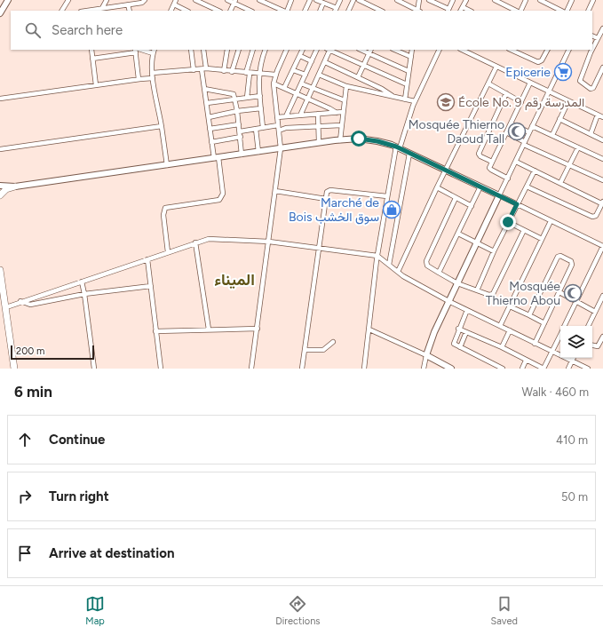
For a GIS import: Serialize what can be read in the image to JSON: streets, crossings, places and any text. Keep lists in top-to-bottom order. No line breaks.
{"districts":["الميناء"],"places":{"supermarket":["Epicerie"],"school or university":["École No. 9 المدرسة رقم"],"mosque":["Mosquée Thierno Daoud Tall","Mosquée Thierno Abou"],"shop":["Marché de Bois سوق الخشب"]},"scale_bar":"200 m","page":{"search":"Search here","scale":"200 m","heading":["6 min","Walk · 460 m"],"list":[["Continue","410 m"],["Turn right","50 m"],"Arrive at destination"],"nav":["Map","Directions","Saved"]}}
